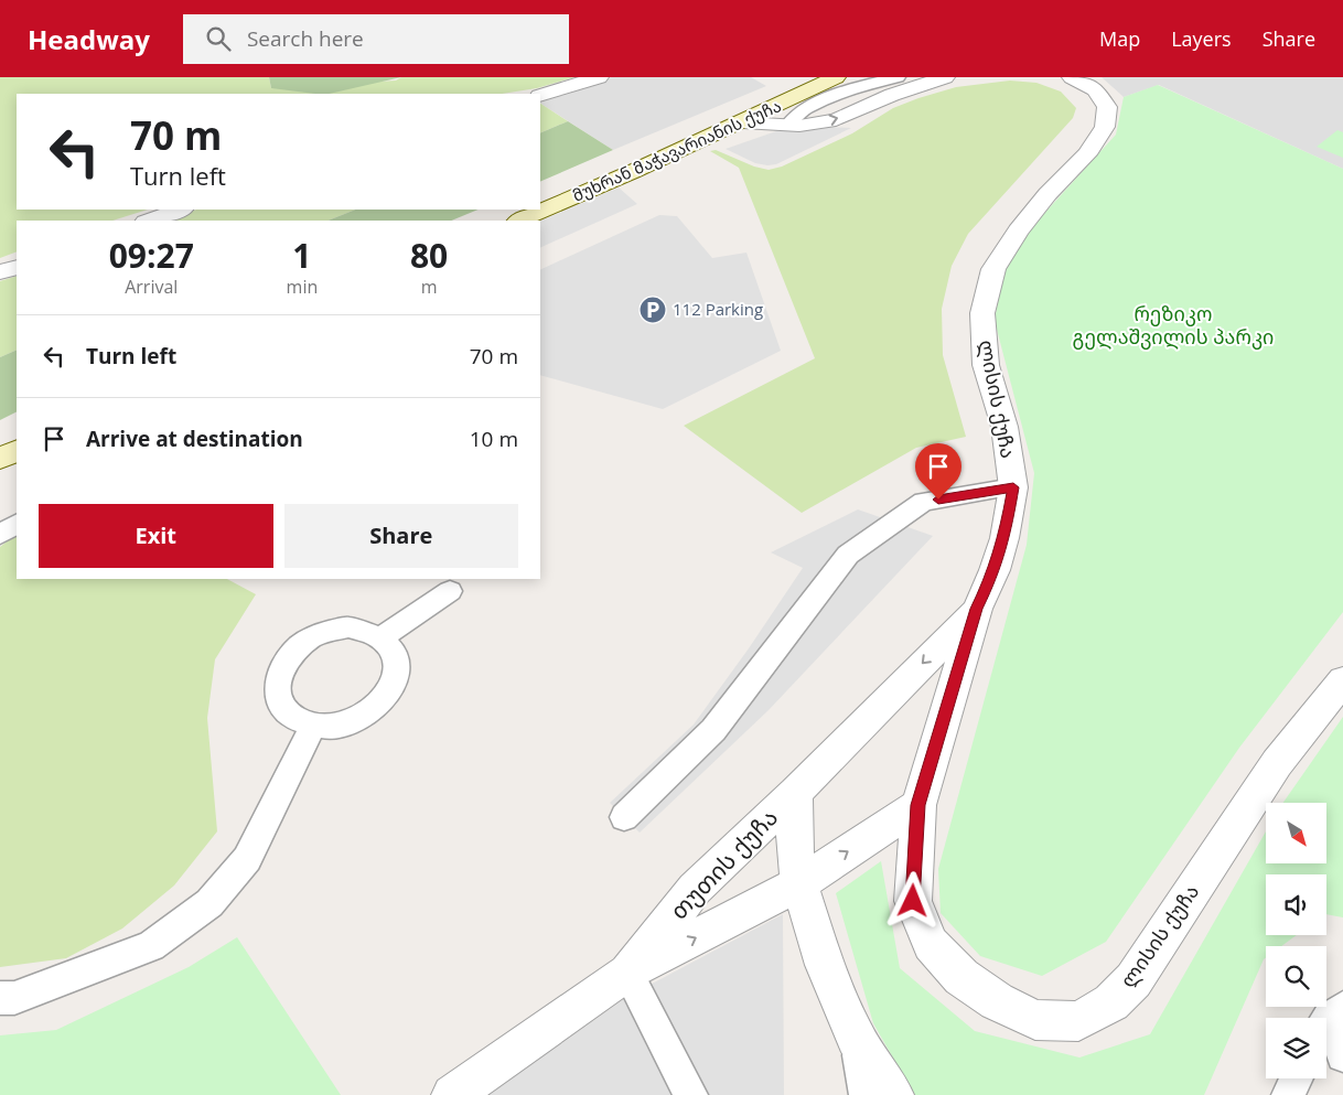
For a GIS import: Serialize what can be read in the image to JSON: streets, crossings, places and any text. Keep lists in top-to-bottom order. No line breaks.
{"streets":{"main road":["მუხრან მაჭავარიანის ქუჩა"],"street":["ლისის ქუჩა","თუთის ქუჩა"]},"crossings":[["ლისის ქუჩა","თუთის ქუჩა"]],"parks":["რეზიკო გელაშვილის პარკი"],"places":{"parking":["112 Parking"]},"north":"bottom right","page":{"header":"Headway","search":"Search here","nav":["Map","Layers","Share"],"turn":["70 m","Turn left"],"eta":["09:27","Arrival","1","min","80","m"],"list":[{"name":"Turn left","value":"70 m"},{"name":"Arrive at destination","value":"10 m"}],"buttons":["Exit","Share"]}}
